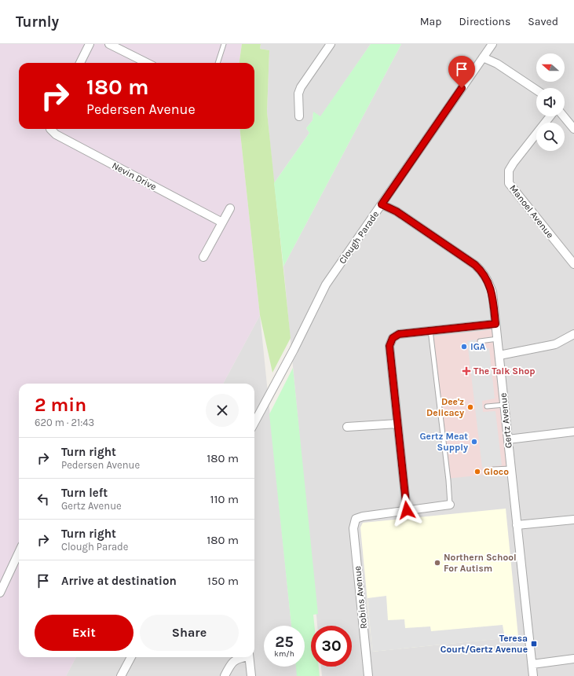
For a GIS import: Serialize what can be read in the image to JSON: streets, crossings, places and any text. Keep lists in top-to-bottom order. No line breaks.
{"streets":{"street":["Nevin Drive","Manoel Avenue","Clough Parade","Gertz Avenue","Robins Avenue"]},"crossings":[["Clough Parade","Gertz Avenue"]],"places":{"other":["IGA","Dee'z Delicacy","Gertz Meat Supply","Gioco","Northern School For Autism"],"health":["The Talk Shop"],"transit":["Teresa Court/Gertz Avenue"]},"north":"left","page":{"header":"Turnly","nav":["Map","Directions","Saved"],"turn":["180 m","Pedersen Avenue"],"heading":["2 min","620 m · 21:43"],"list":[{"name":"Turn right","note":"Pedersen Avenue","value":"180 m"},{"name":"Turn left","note":"Gertz Avenue","value":"110 m"},{"name":"Turn right","note":"Clough Parade","value":"180 m"},{"name":"Arrive at destination","value":"150 m"}],"buttons":["Exit","Share"],"speed":"25 km/h","limit":"30"}}
